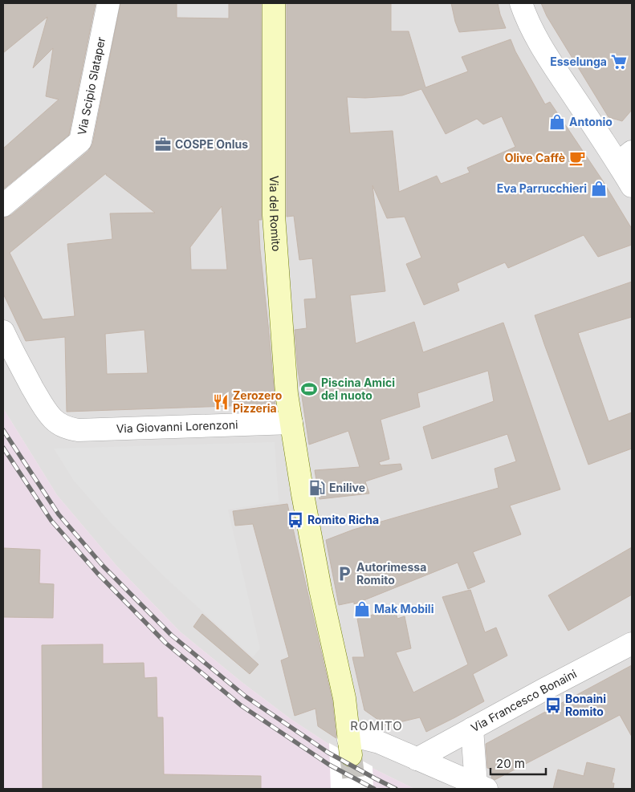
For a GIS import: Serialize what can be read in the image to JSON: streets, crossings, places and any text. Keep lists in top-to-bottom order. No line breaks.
{"streets":{"street":["Via Scipio Slataper","Via del Romito","Via Giovanni Lorenzoni","Via Francesco Bonaini"]},"crossings":[["Via del Romito","Via Giovanni Lorenzoni"],["Via del Romito","Via Francesco Bonaini"]],"districts":["ROMITO"],"places":{"supermarket":["Esselunga"],"shop":["Antonio","Eva Parrucchieri","Mak Mobili"],"office":["COSPE Onlus"],"cafe":["Olive Caffè"],"sports":["Piscina Amici del nuoto"],"restaurant":["Zerozero Pizzeria"],"fuel station":["Enilive"],"bus stop":["Romito Richa","Bonaini Romito"],"parking":["Autorimessa Romito"]},"scale_bar":"20 m"}
